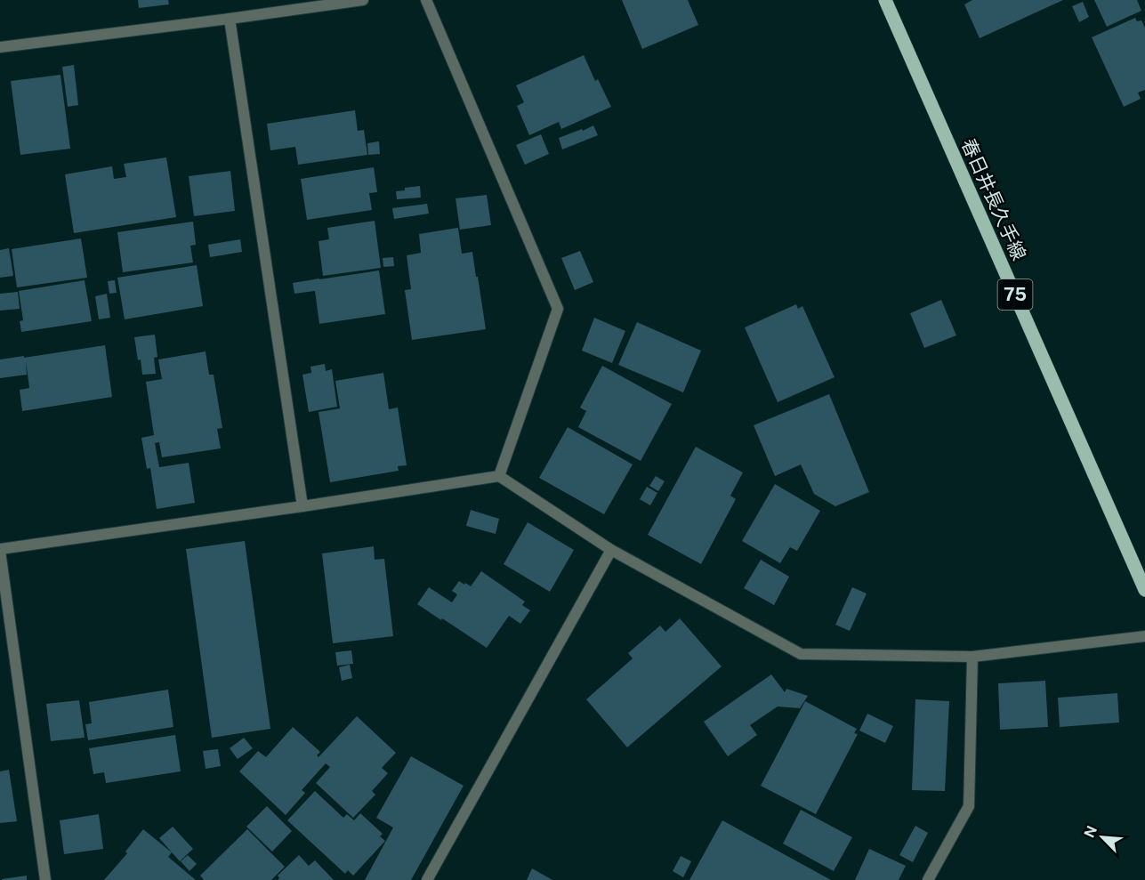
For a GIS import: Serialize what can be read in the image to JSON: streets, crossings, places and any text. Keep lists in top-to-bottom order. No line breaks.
{"streets":{"main road":["春日井長久手線","75"]},"north":"top left"}
